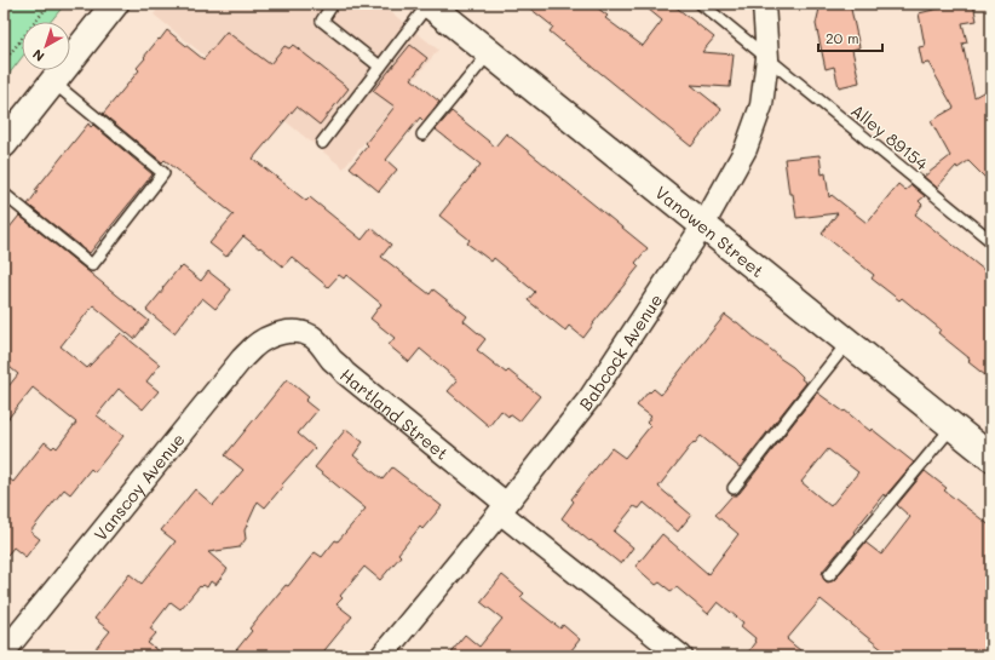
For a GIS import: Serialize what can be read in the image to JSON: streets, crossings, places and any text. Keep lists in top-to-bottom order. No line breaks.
{"streets":{"main road":["Vanowen Street"],"street":["Babcock Avenue","Hartland Street","Vanscoy Avenue"],"lane":["Alley 89154"]},"crossings":[["Alley 89154","Babcock Avenue"],["Vanowen Street","Babcock Avenue"],["Babcock Avenue","Hartland Street"],["Hartland Street","Vanscoy Avenue"]],"scale_bar":"20 m","north":"bottom left"}
